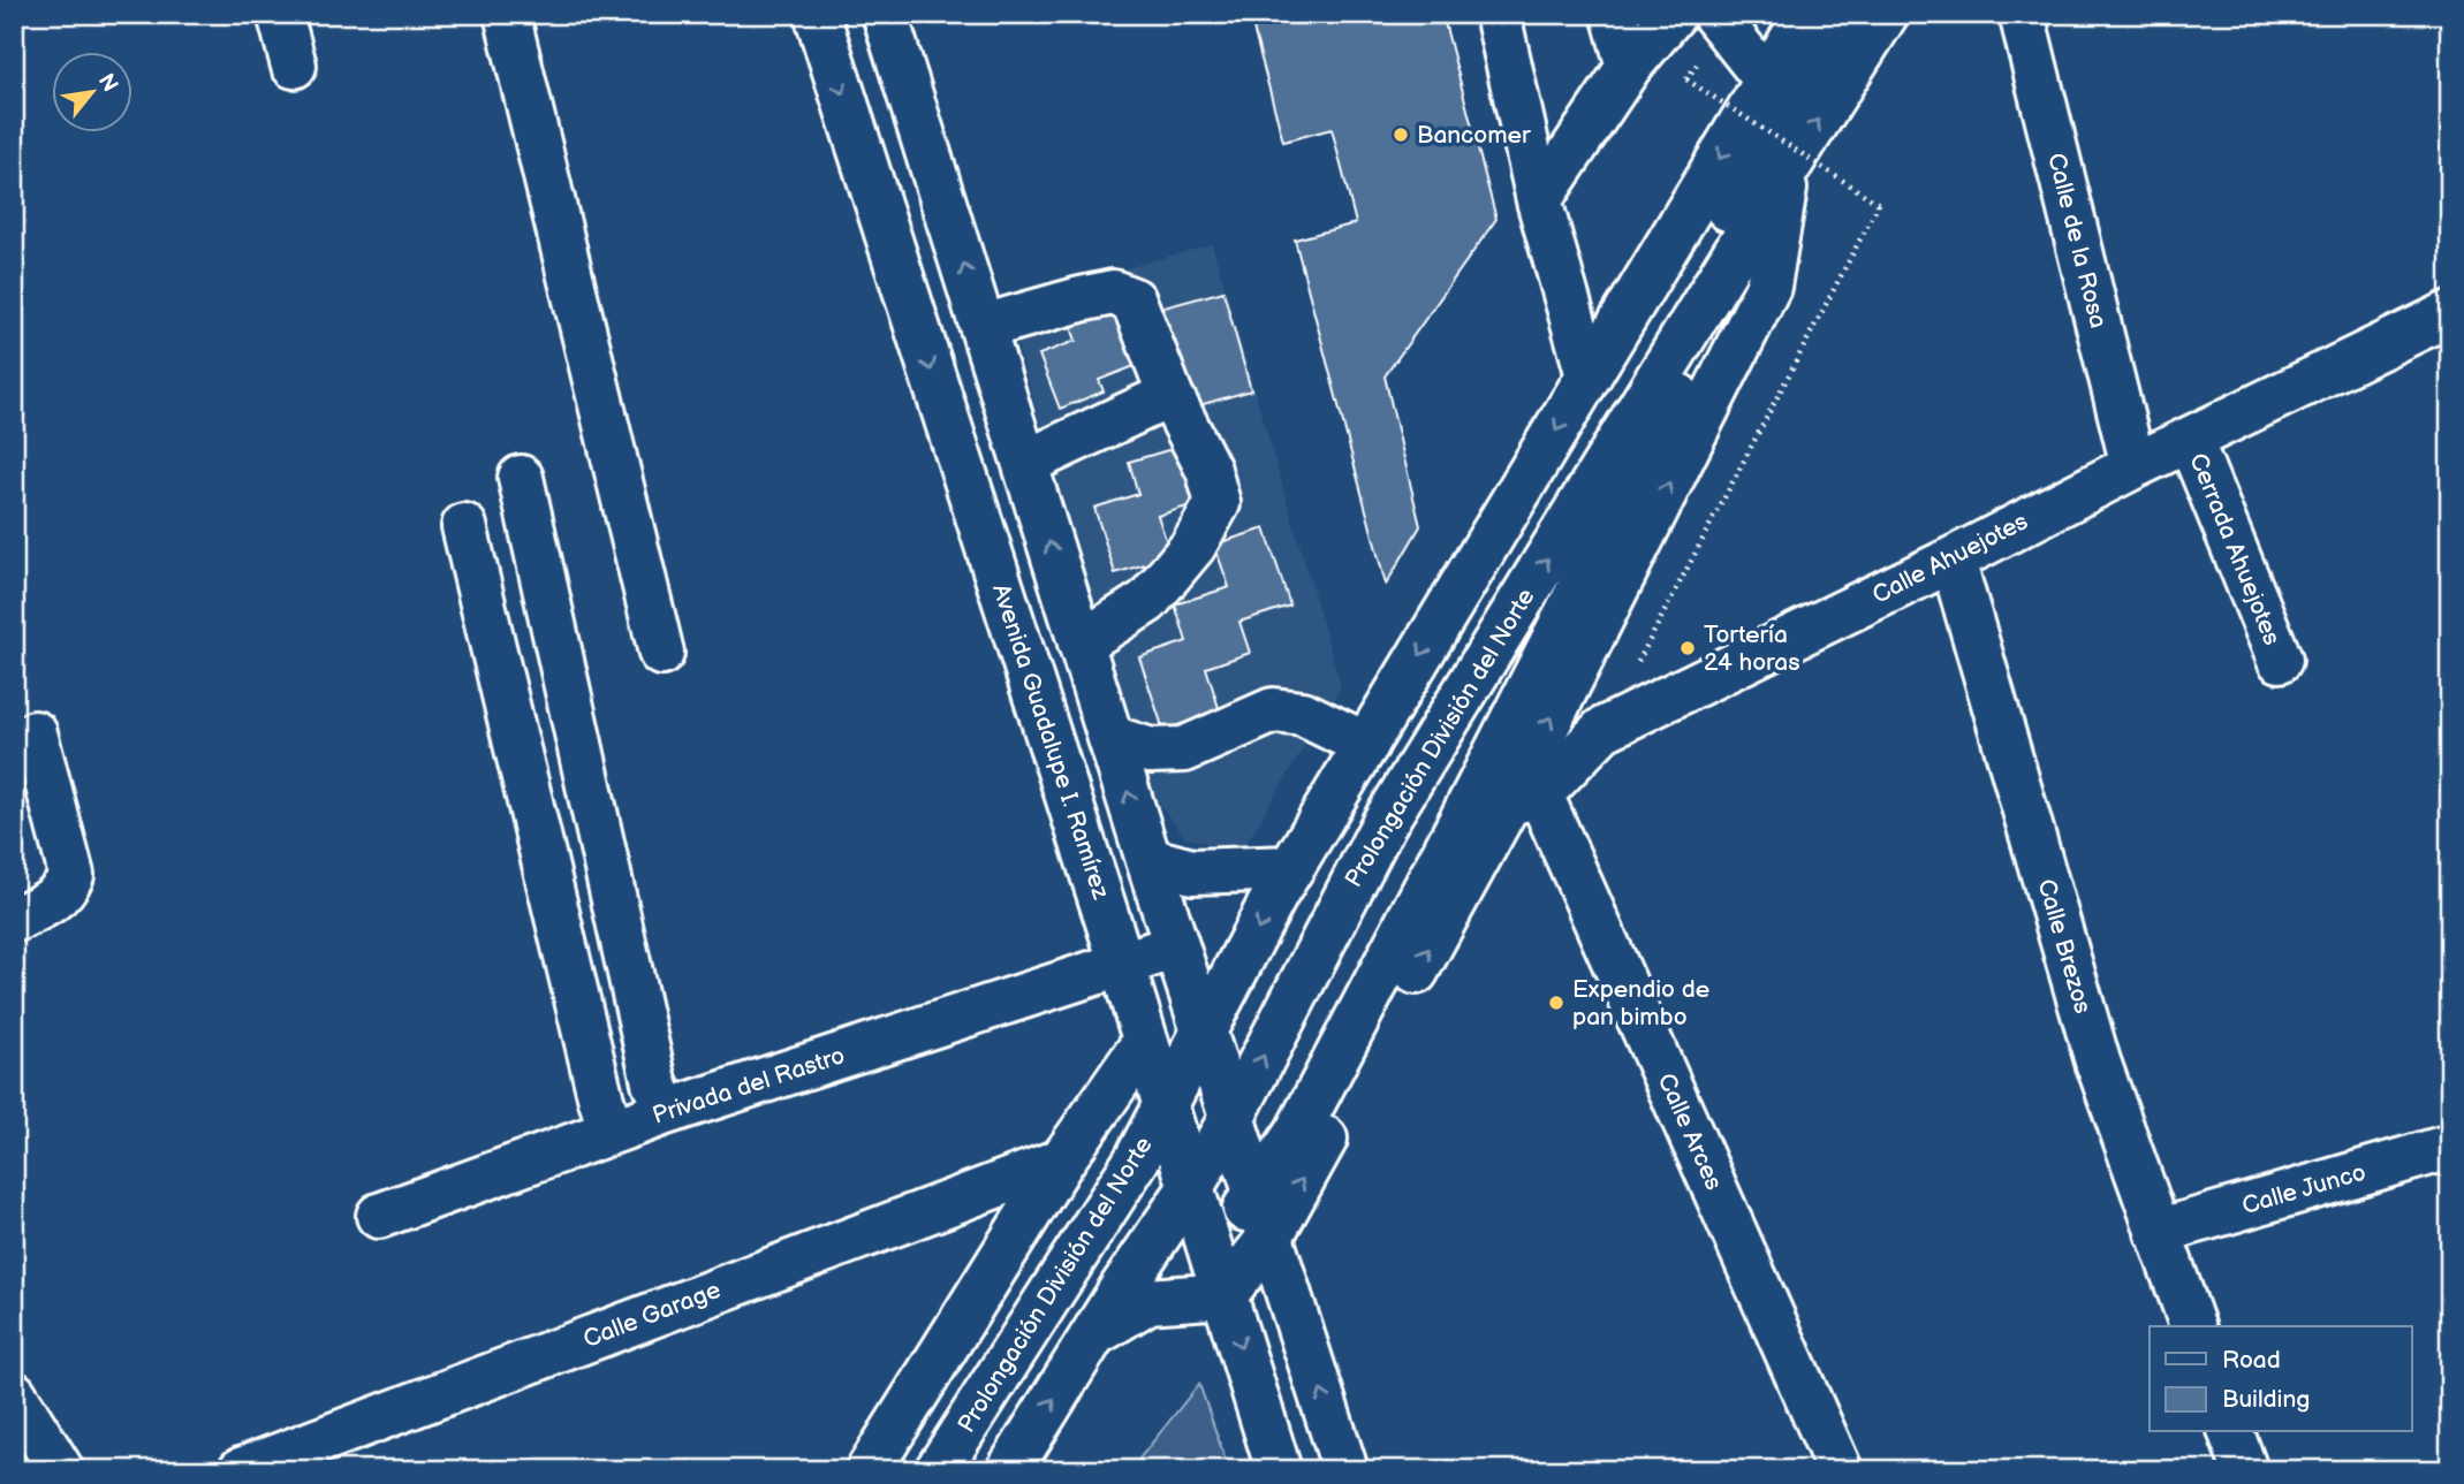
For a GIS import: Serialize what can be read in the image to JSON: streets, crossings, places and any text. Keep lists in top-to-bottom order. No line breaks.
{"streets":{"main road":["Calle de la Rosa","Cerrada Ahuejotes","Calle Ahuejotes","Prolongación División del Norte","Avenida Guadalupe I. Ramírez","Calle Brezos","Privada del Rastro","Calle Arces","Calle Junco","Calle Garage"]},"crossings":[["Calle de la Rosa","Calle Ahuejotes"],["Cerrada Ahuejotes","Calle Ahuejotes"],["Calle Ahuejotes","Calle Brezos"],["Calle Ahuejotes","Calle Arces"],["Prolongación División del Norte","Avenida Guadalupe I. Ramírez"],["Avenida Guadalupe I. Ramírez","Privada del Rastro"],["Calle Brezos","Calle Junco"]],"places":["Bancomer","Tortería 24 horas","Expendio de pan bimbo"],"legend":["Road","Building"],"north":"top right"}
